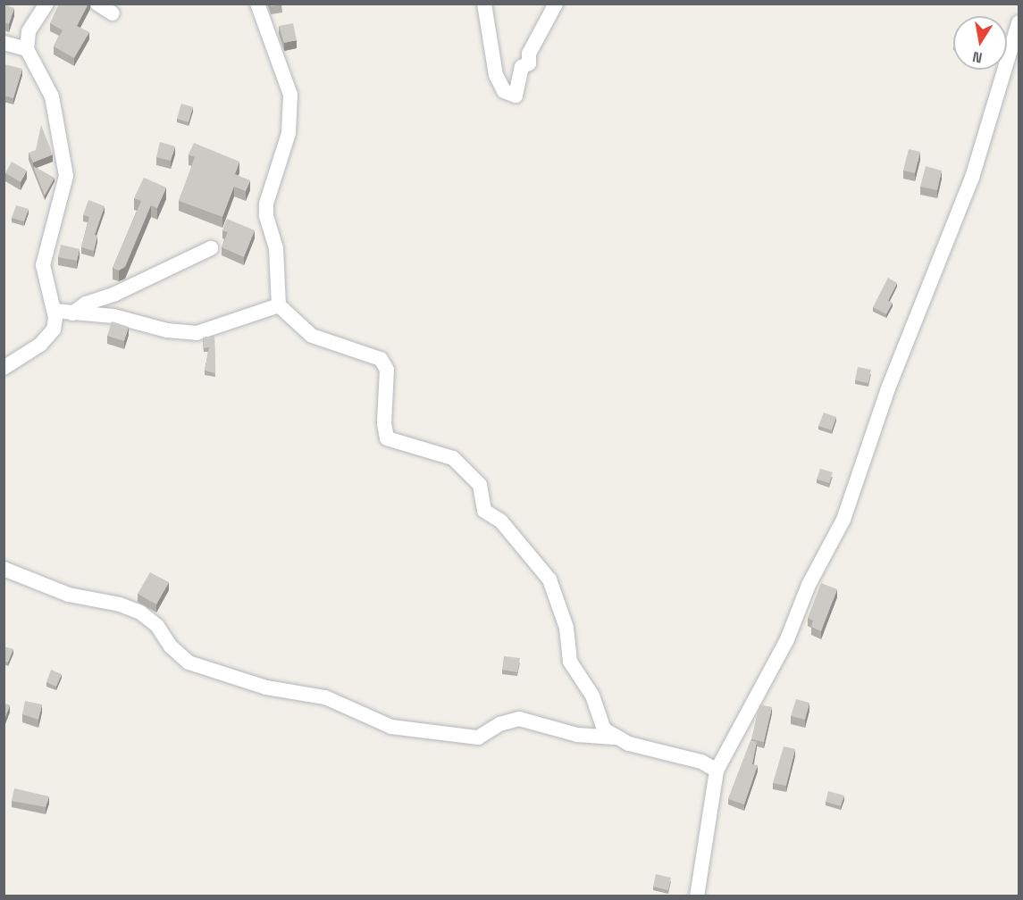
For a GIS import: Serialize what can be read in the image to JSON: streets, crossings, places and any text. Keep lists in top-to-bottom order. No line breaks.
{"north":"bottom"}
